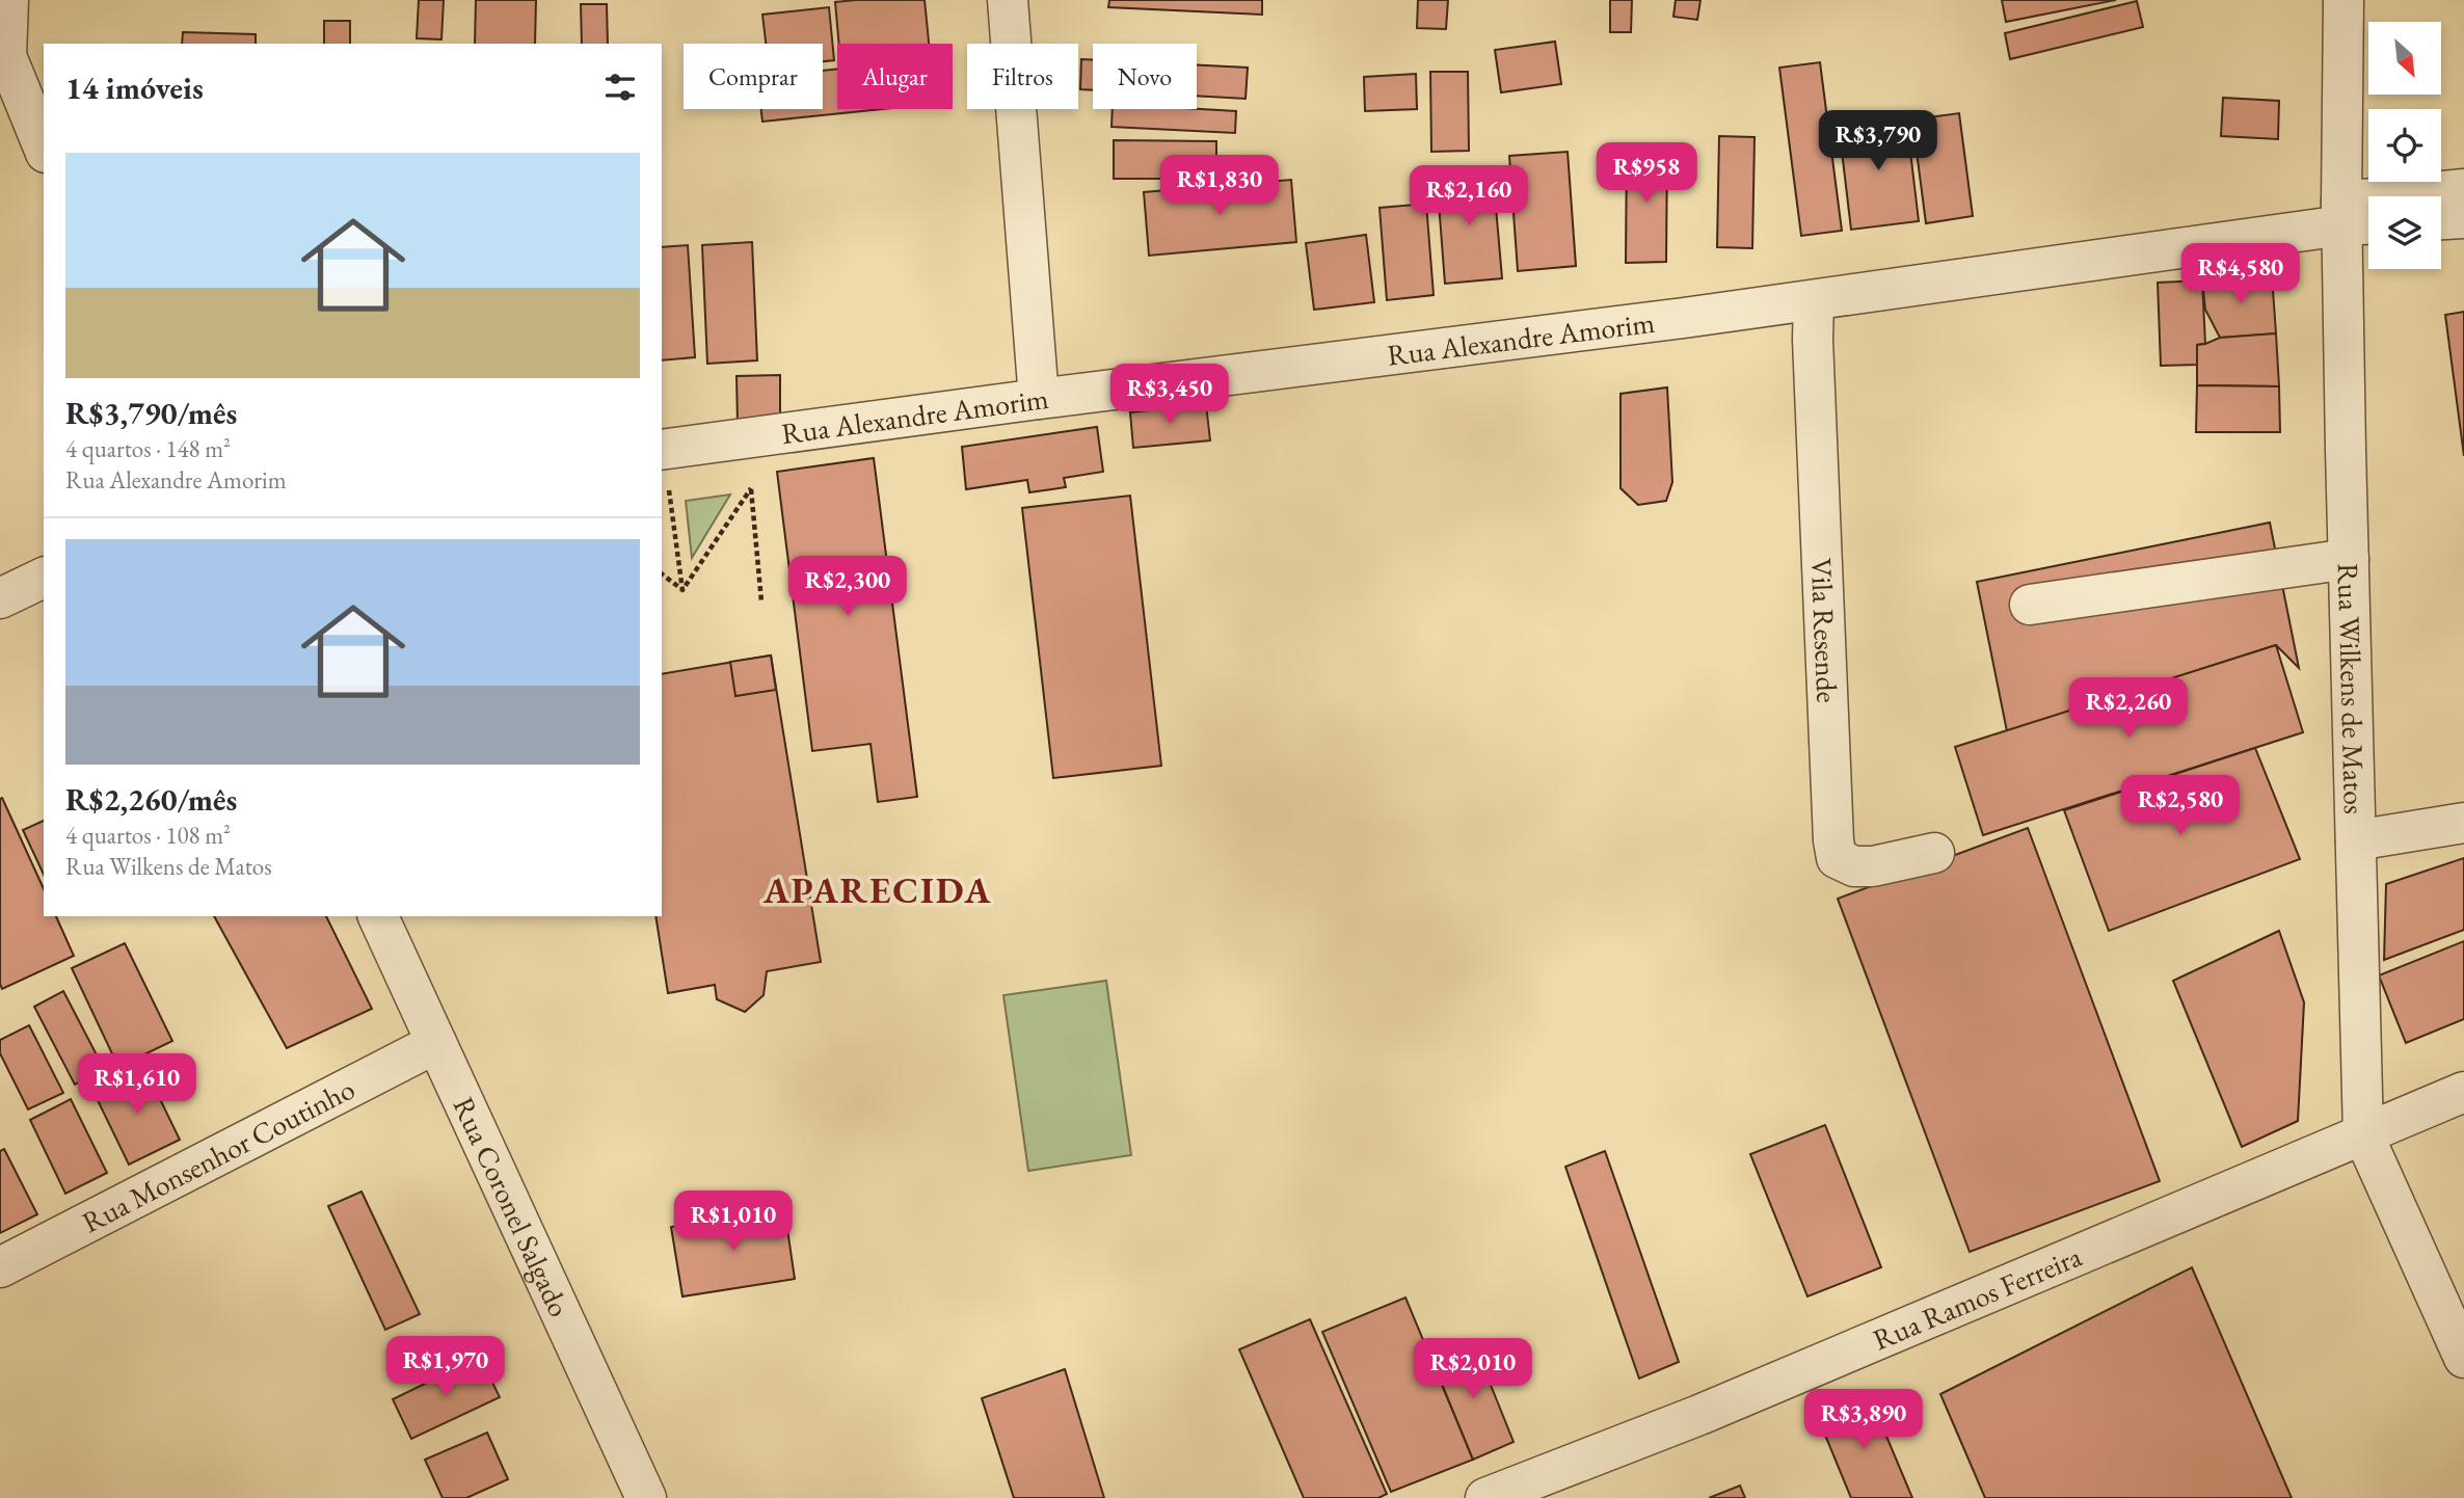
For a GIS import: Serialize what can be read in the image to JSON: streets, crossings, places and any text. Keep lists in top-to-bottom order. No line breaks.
{"streets":{"street":["Rua Alexandre Amorim","Vila Resende","Rua Wilkens de Matos","Rua Monsenhor Coutinho","Rua Coronel Salgado","Rua Ramos Ferreira"]},"crossings":[["Rua Alexandre Amorim","Vila Resende"],["Rua Alexandre Amorim","Rua Wilkens de Matos"],["Rua Wilkens de Matos","Rua Ramos Ferreira"],["Rua Monsenhor Coutinho","Rua Coronel Salgado"]],"districts":["APARECIDA"],"north":"bottom right","page":{"chip":["Comprar","Alugar","Filtros","Novo"],"heading":"14 imóveis","price":["R$3,790","R$958","R$1,830","R$2,160","R$4,580","R$3,450","R$2,300","R$2,260","R$2,580","R$1,610","R$1,010","R$1,970","R$2,010","R$3,890"],"list":[{"name":"R$3,790/mês","note":"4 quartos · 148 m² · Rua Alexandre Amorim"},{"name":"R$2,260/mês","note":"4 quartos · 108 m² · Rua Wilkens de Matos"}]}}
